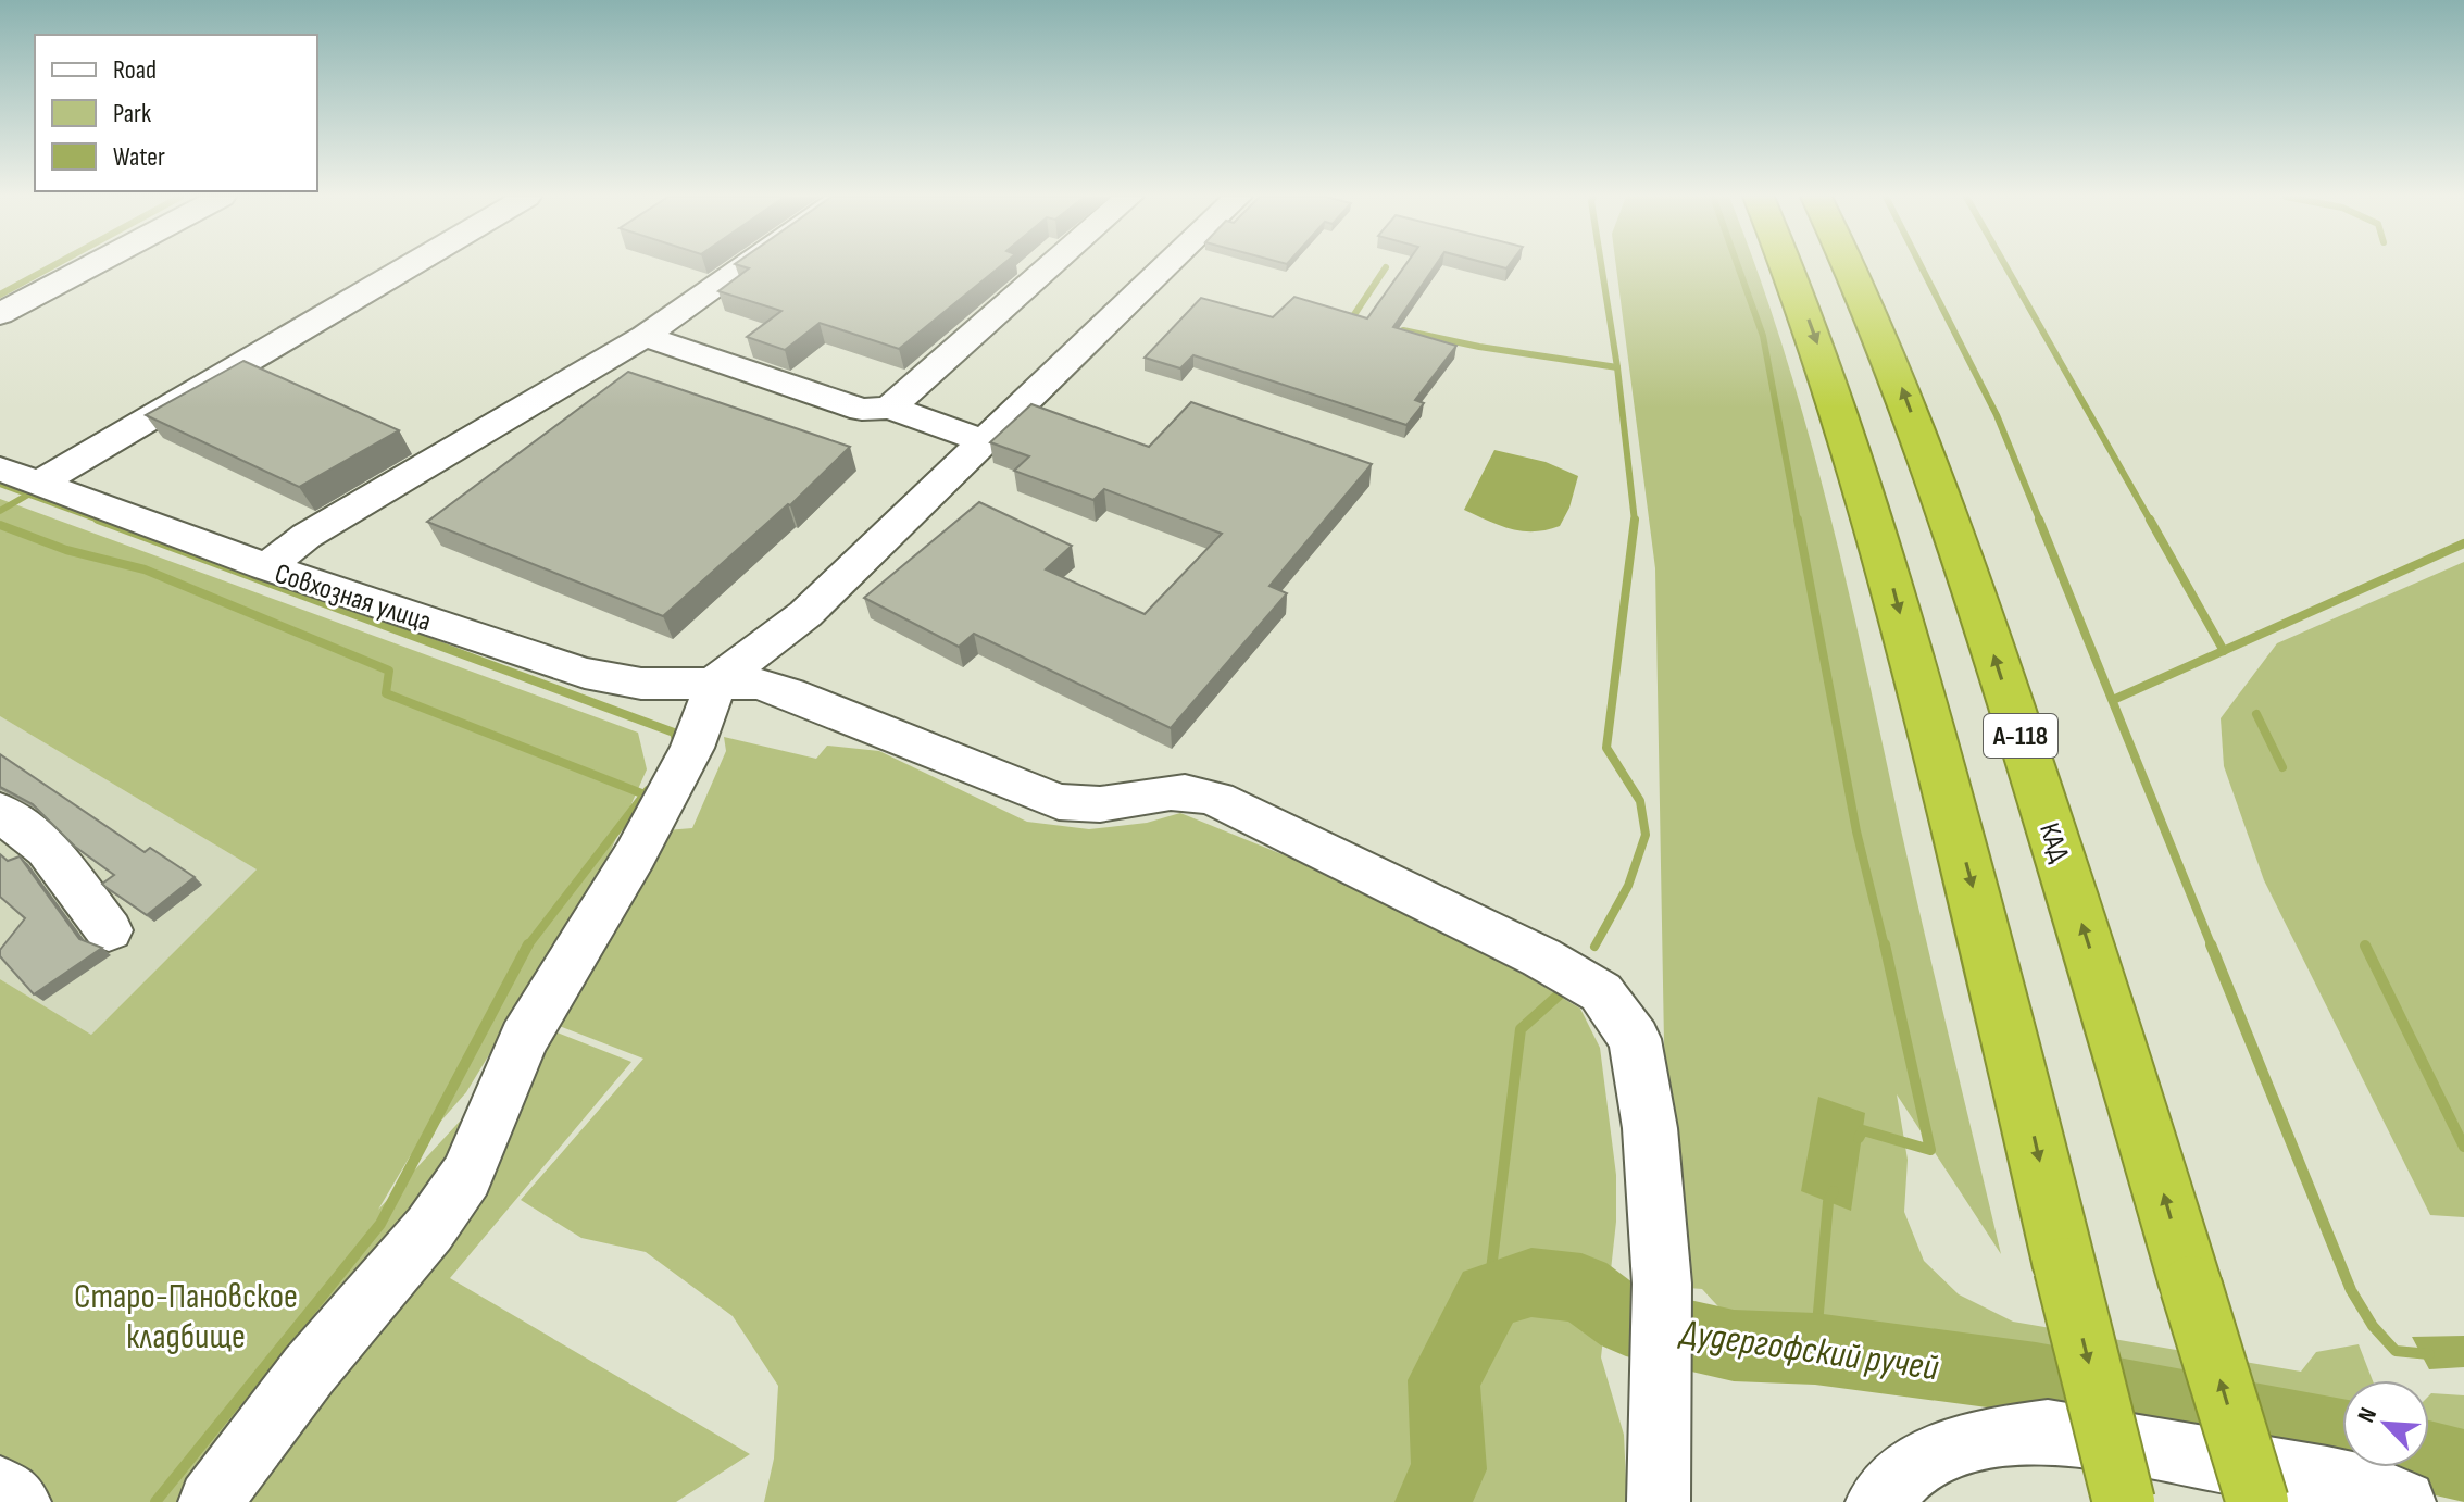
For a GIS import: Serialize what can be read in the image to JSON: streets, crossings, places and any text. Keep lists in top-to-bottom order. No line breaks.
{"streets":{"highway":["А-118","КАД"],"street":["Совхозная улица"]},"water":["Дудергофский ручей"],"parks":["Старо-Пановское кладбище"],"legend":["Road","Park","Water"],"north":"top left"}
